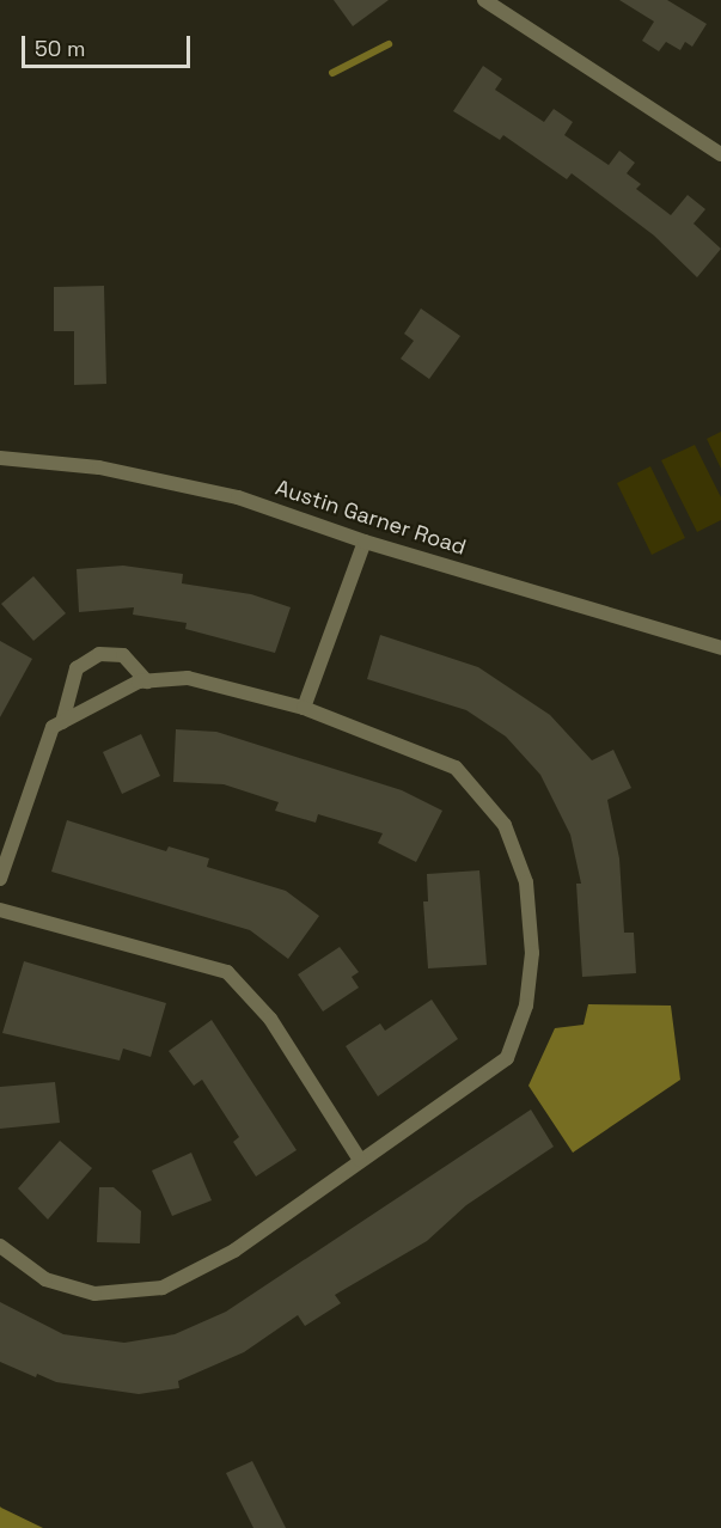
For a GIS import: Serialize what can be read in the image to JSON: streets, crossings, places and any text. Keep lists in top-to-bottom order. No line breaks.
{"streets":{"street":["Austin Garner Road"]},"scale_bar":"50 m"}
